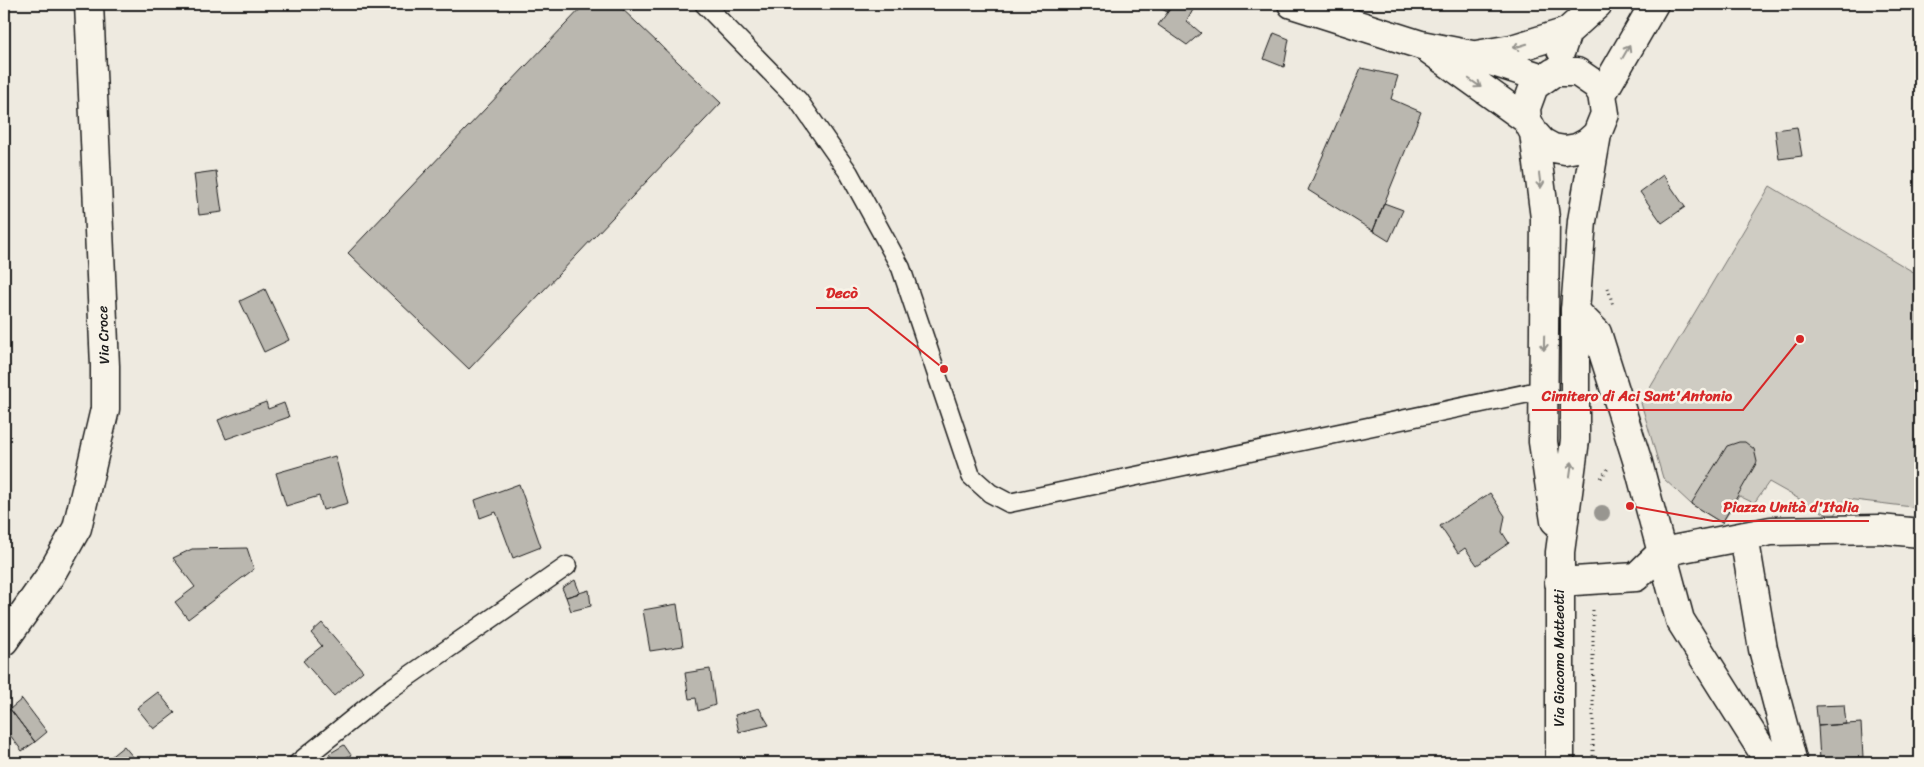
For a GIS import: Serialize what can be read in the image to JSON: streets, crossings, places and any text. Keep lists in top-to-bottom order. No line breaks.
{"streets":{"main road":["Via Croce","Via Giacomo Matteotti"]},"places":["Cimitero di Aci Sant'Antonio","Decò","Piazza Unità d'Italia"]}
